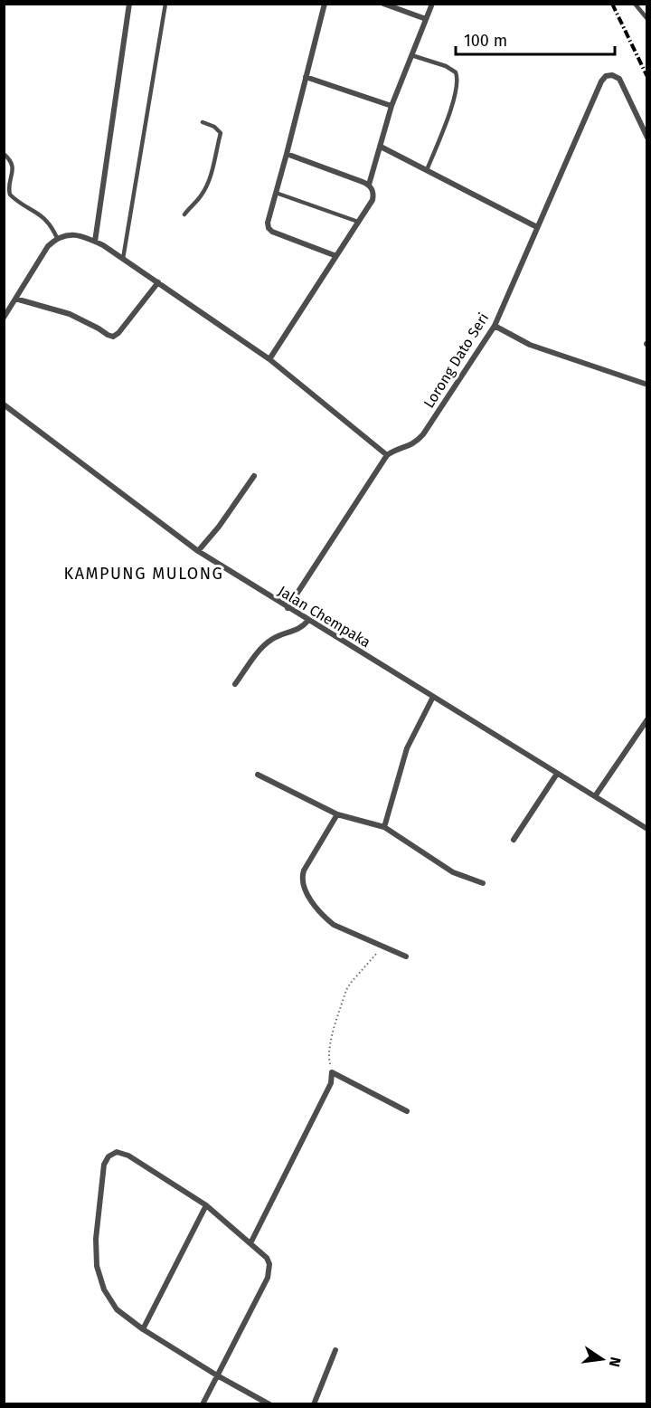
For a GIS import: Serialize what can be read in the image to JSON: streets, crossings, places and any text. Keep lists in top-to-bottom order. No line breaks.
{"streets":{"street":["Lorong Dato Seri","Jalan Chempaka"]},"districts":["KAMPUNG MULONG"],"scale_bar":"100 m","north":"right"}
